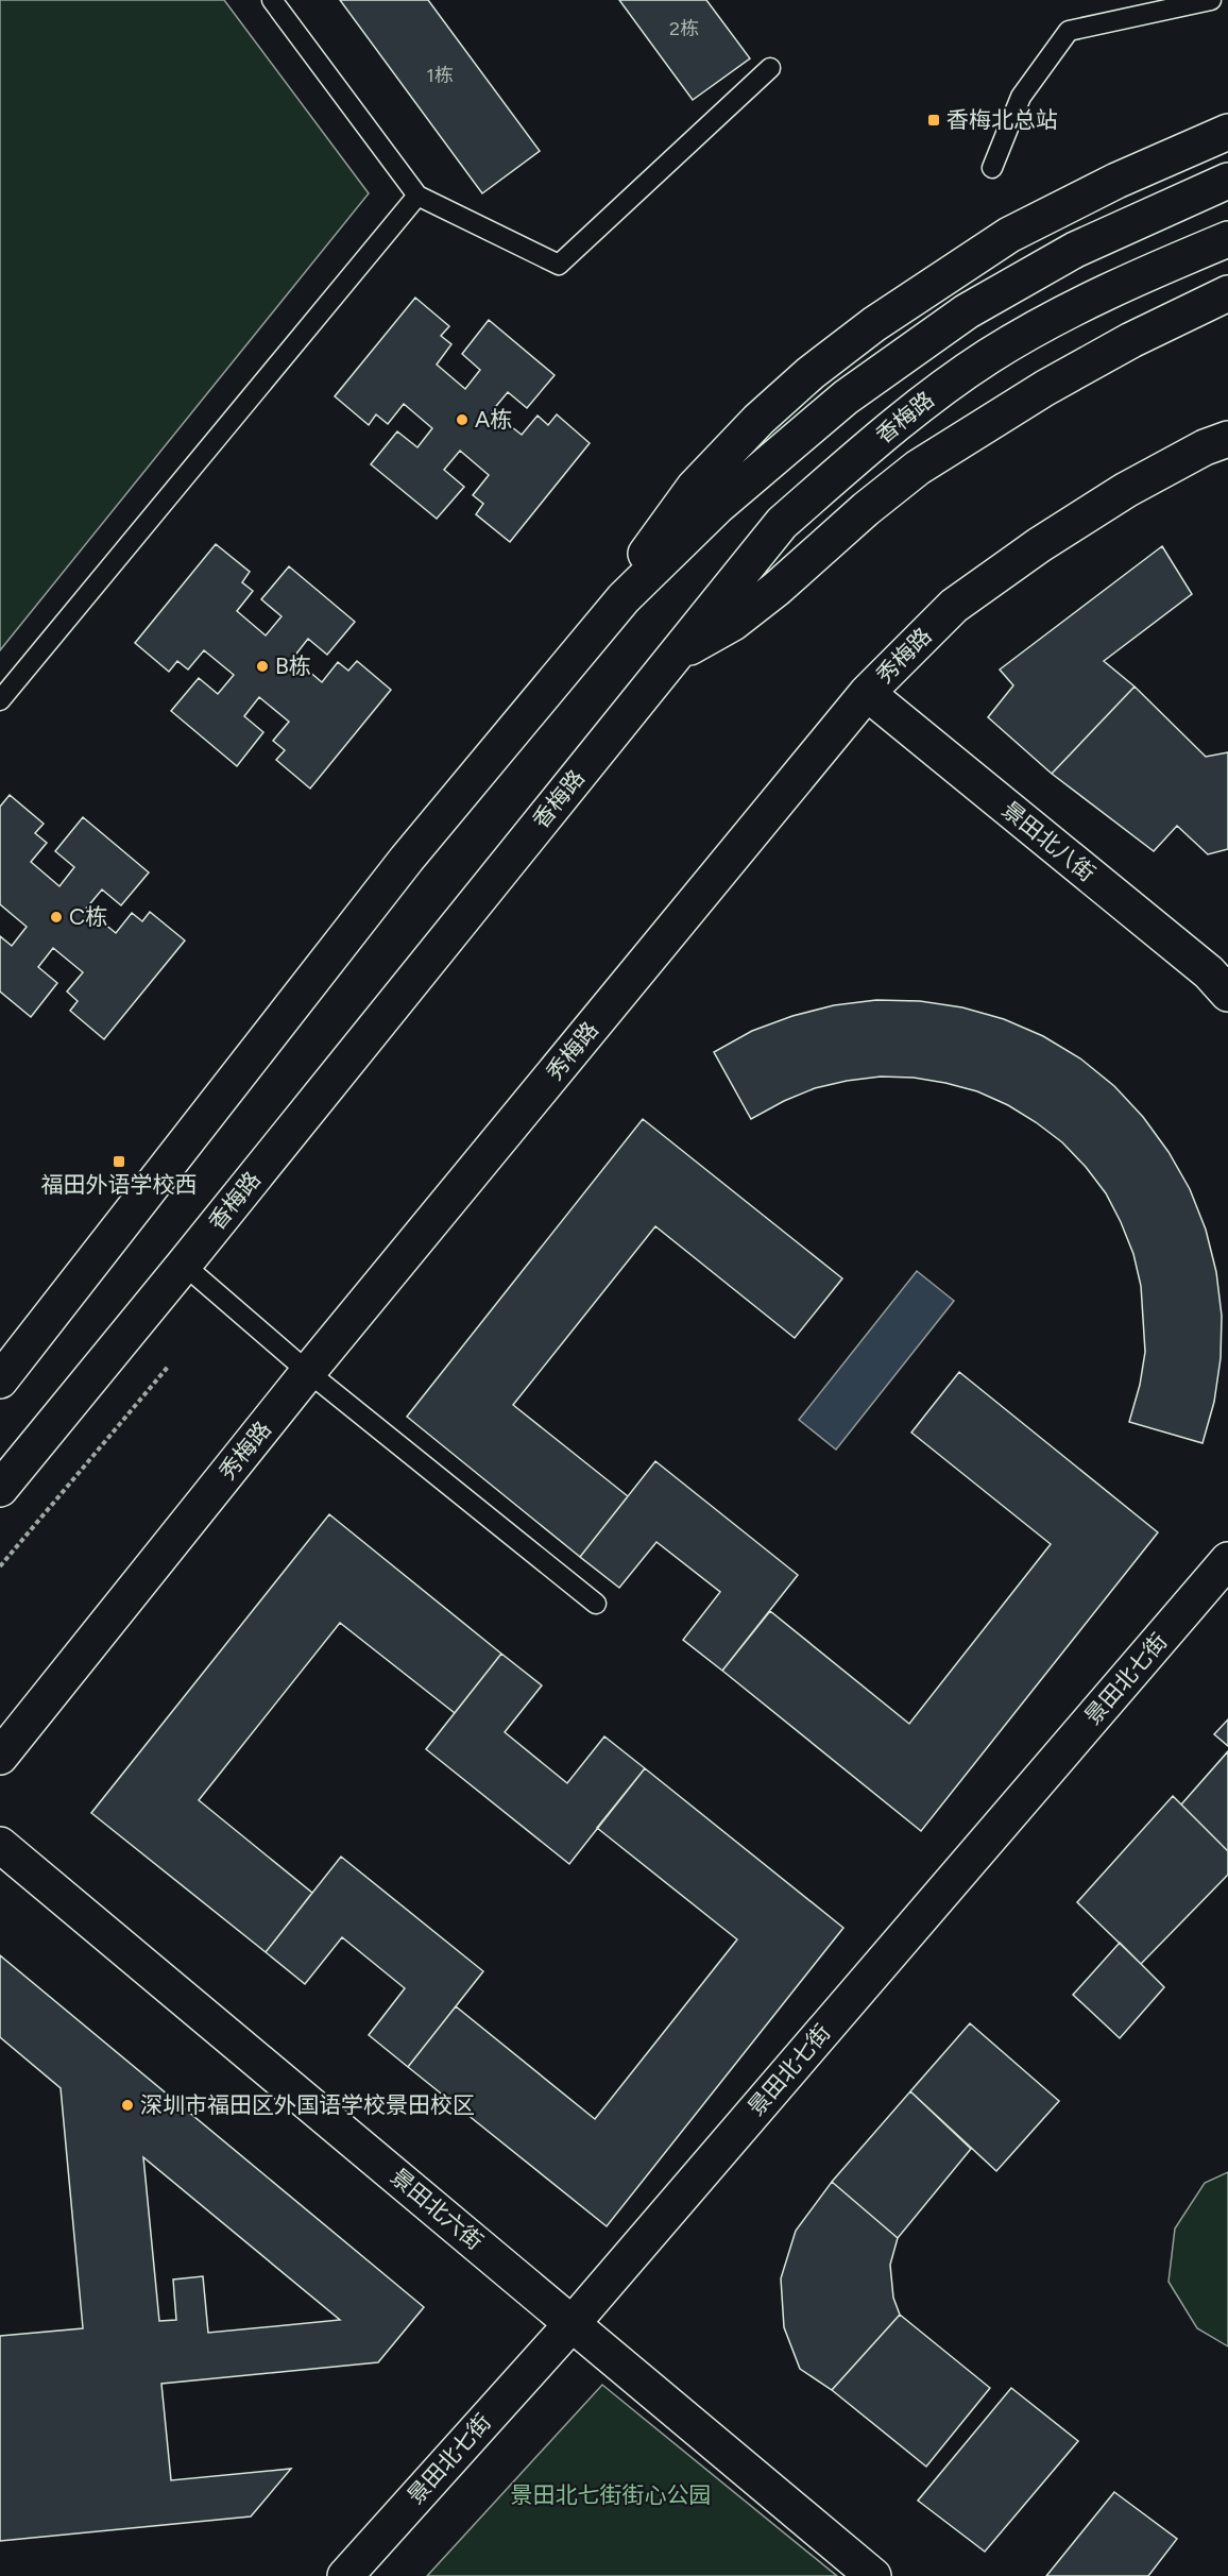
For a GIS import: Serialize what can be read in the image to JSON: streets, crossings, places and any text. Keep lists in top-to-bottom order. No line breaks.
{"streets":{"main road":["香梅路","秀梅路","景田北八街","景田北七街","景田北六街"]},"crossings":[["秀梅路","景田北八街"],["景田北七街","景田北六街"]],"parks":["景田北七街街心公园"],"places":{"transit":["香梅北总站","福田外语学校西"],"other":["A栋","B栋","C栋","深圳市福田区外国语学校景田校区"]},"house_numbers":["2栋","1栋"]}
